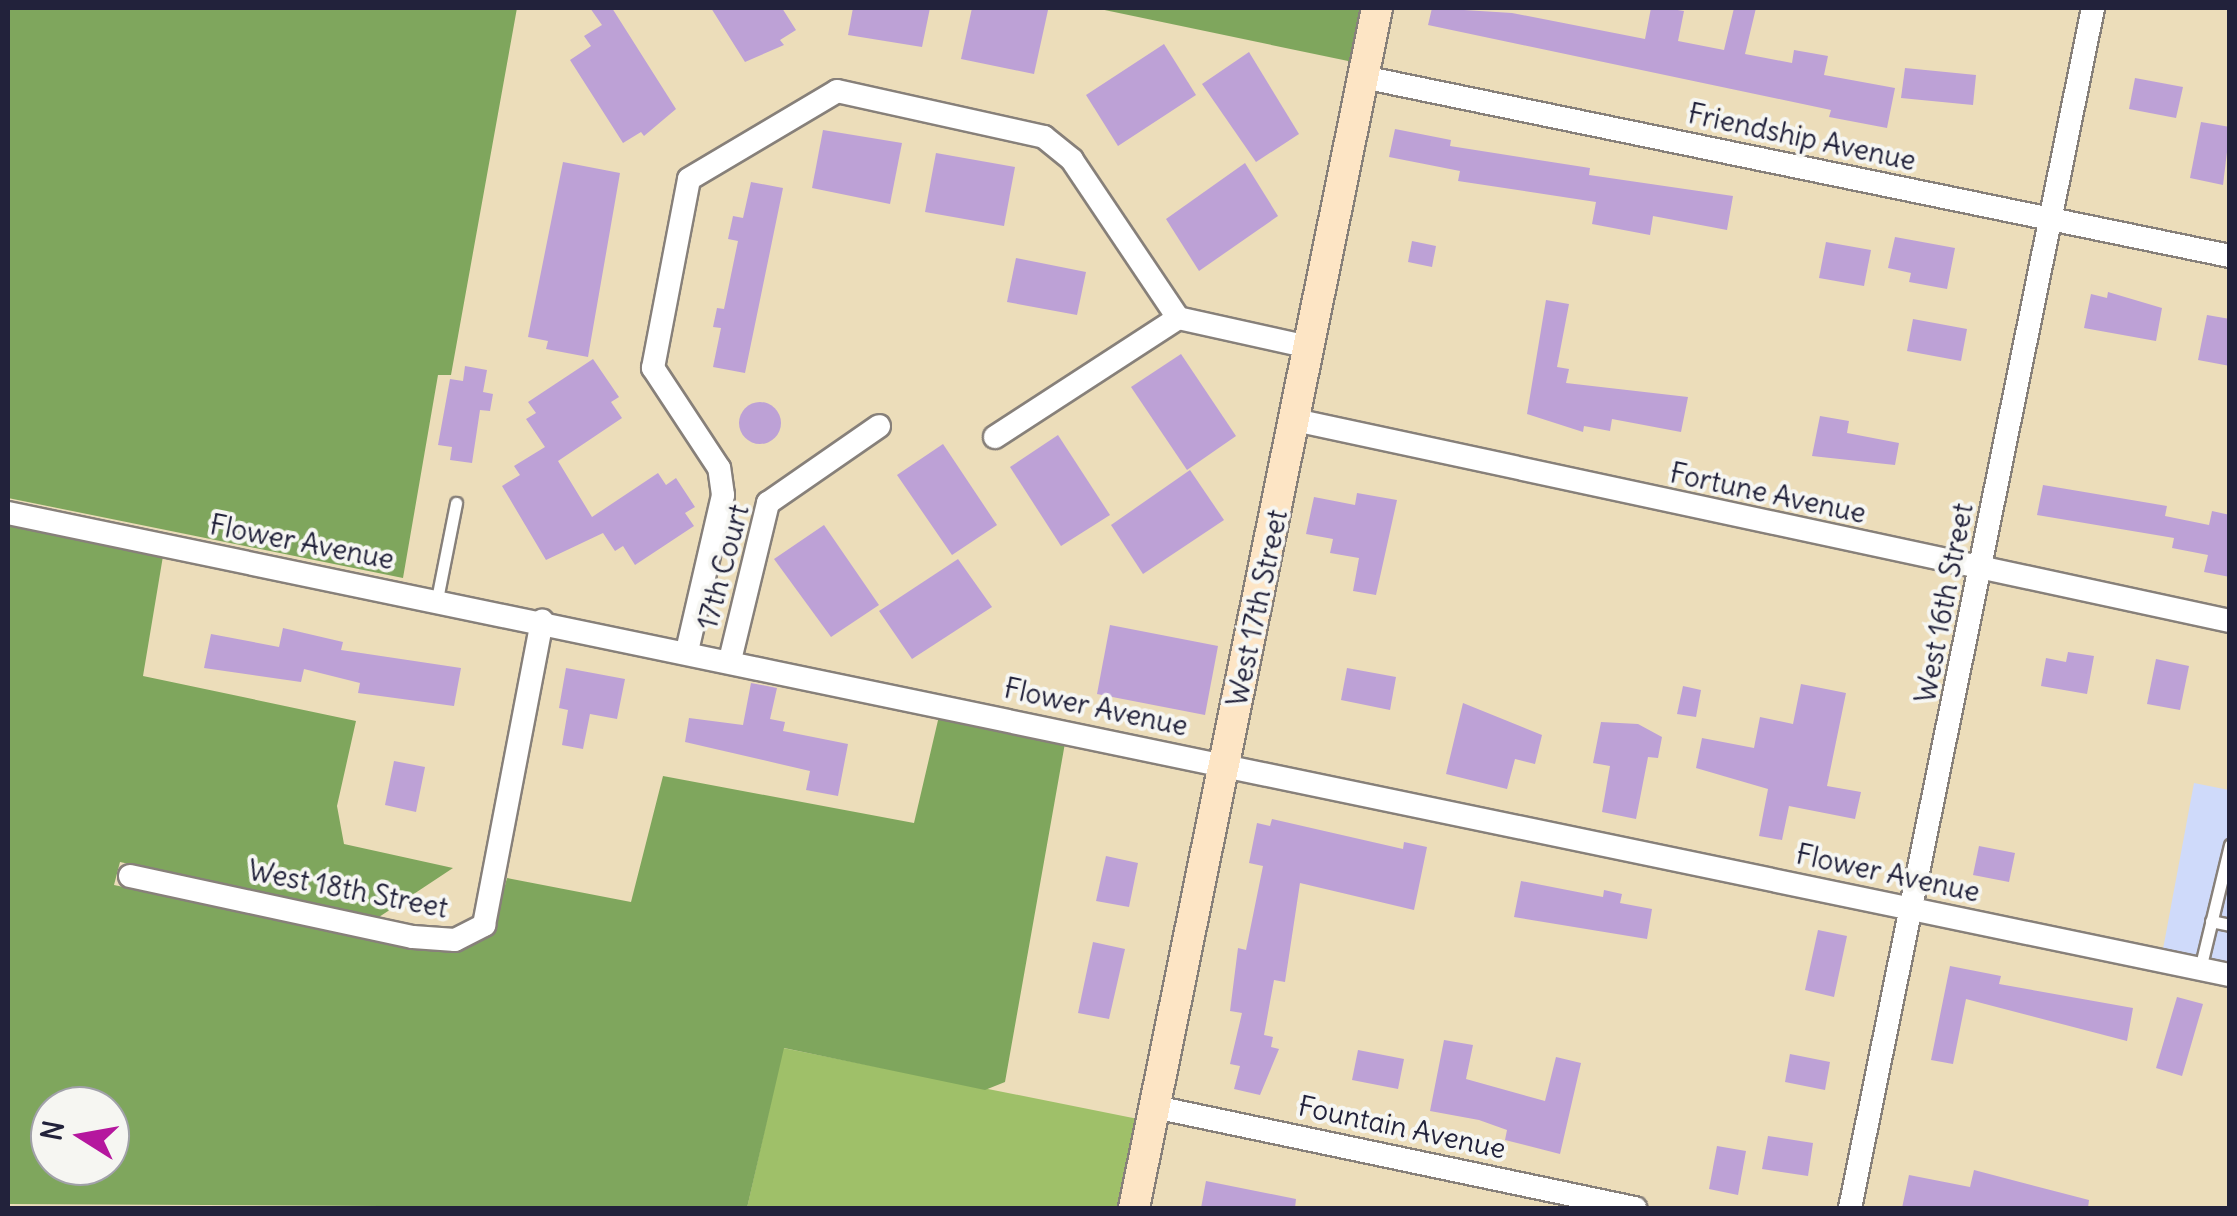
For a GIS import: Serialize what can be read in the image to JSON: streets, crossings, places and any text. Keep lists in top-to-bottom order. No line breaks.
{"streets":{"main road":["West 17th Street"],"street":["Friendship Avenue","Fortune Avenue","Flower Avenue","17th Court","West 16th Street","West 18th Street","Fountain Avenue"]},"crossings":[["Friendship Avenue","West 16th Street"],["Friendship Avenue","West 17th Street"],["Fortune Avenue","West 16th Street"],["Fortune Avenue","West 17th Street"],["Flower Avenue","17th Court"],["Flower Avenue","West 16th Street"],["Flower Avenue","West 17th Street"],["Flower Avenue","West 18th Street"],["West 17th Street","Fountain Avenue"]],"north":"left"}
